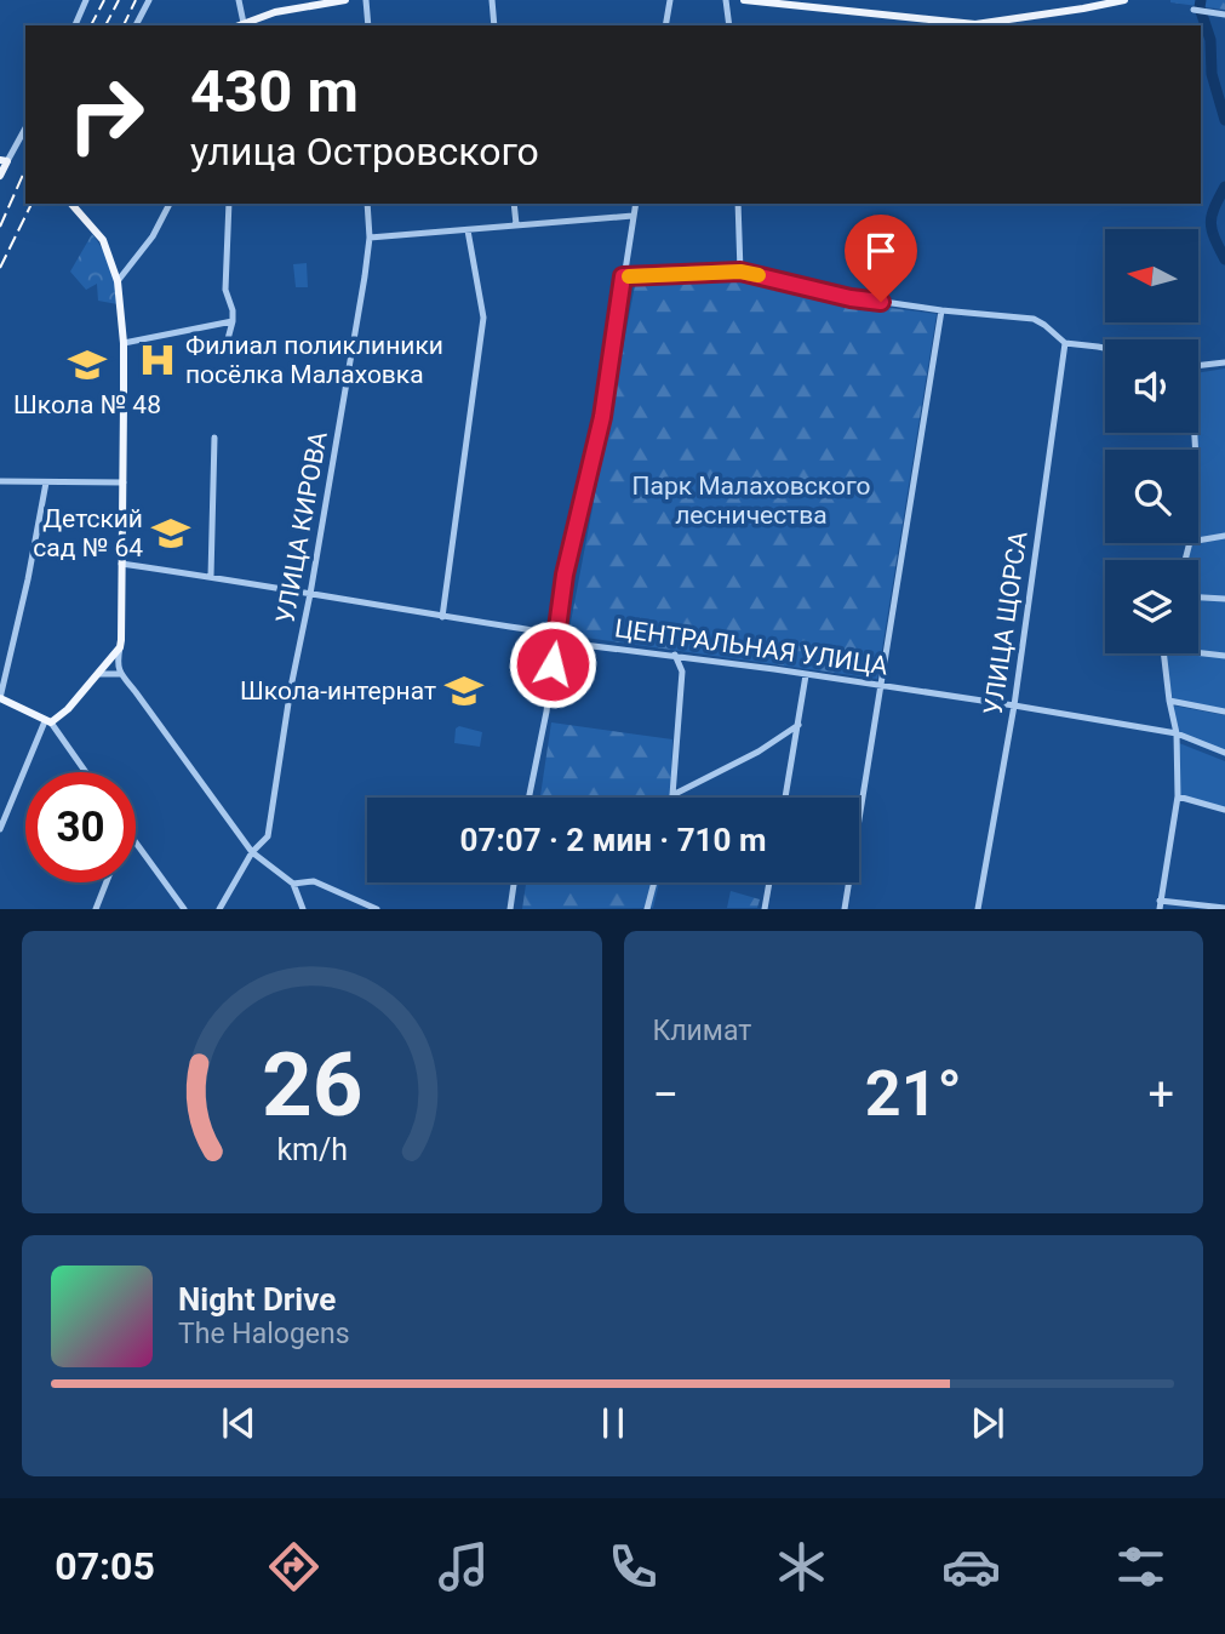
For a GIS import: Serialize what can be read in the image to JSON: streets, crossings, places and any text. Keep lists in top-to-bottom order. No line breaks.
{"streets":{"street":["УЛИЦА КИРОВА","УЛИЦА ЩОРСА","ЦЕНТРАЛЬНАЯ УЛИЦА"]},"crossings":[["УЛИЦА КИРОВА","ЦЕНТРАЛЬНАЯ УЛИЦА"],["УЛИЦА ЩОРСА","ЦЕНТРАЛЬНАЯ УЛИЦА"]],"parks":["Парк Малаховского лесничества"],"places":{"hospital":["Филиал поликлиники посёлка Малаховка"],"school or university":["Школа № 48","Детский сад № 64","Школа-интернат"]},"north":"left","page":{"turn":["430 m","улица Островского"],"limit":"30","trip":"07:07 · 2 мин · 710 m","tile":"Климат","heat":["−","21°","+"],"song":["Night Drive","The Halogens"],"tabs":"07:05","gauge":["26","km/h"]}}
